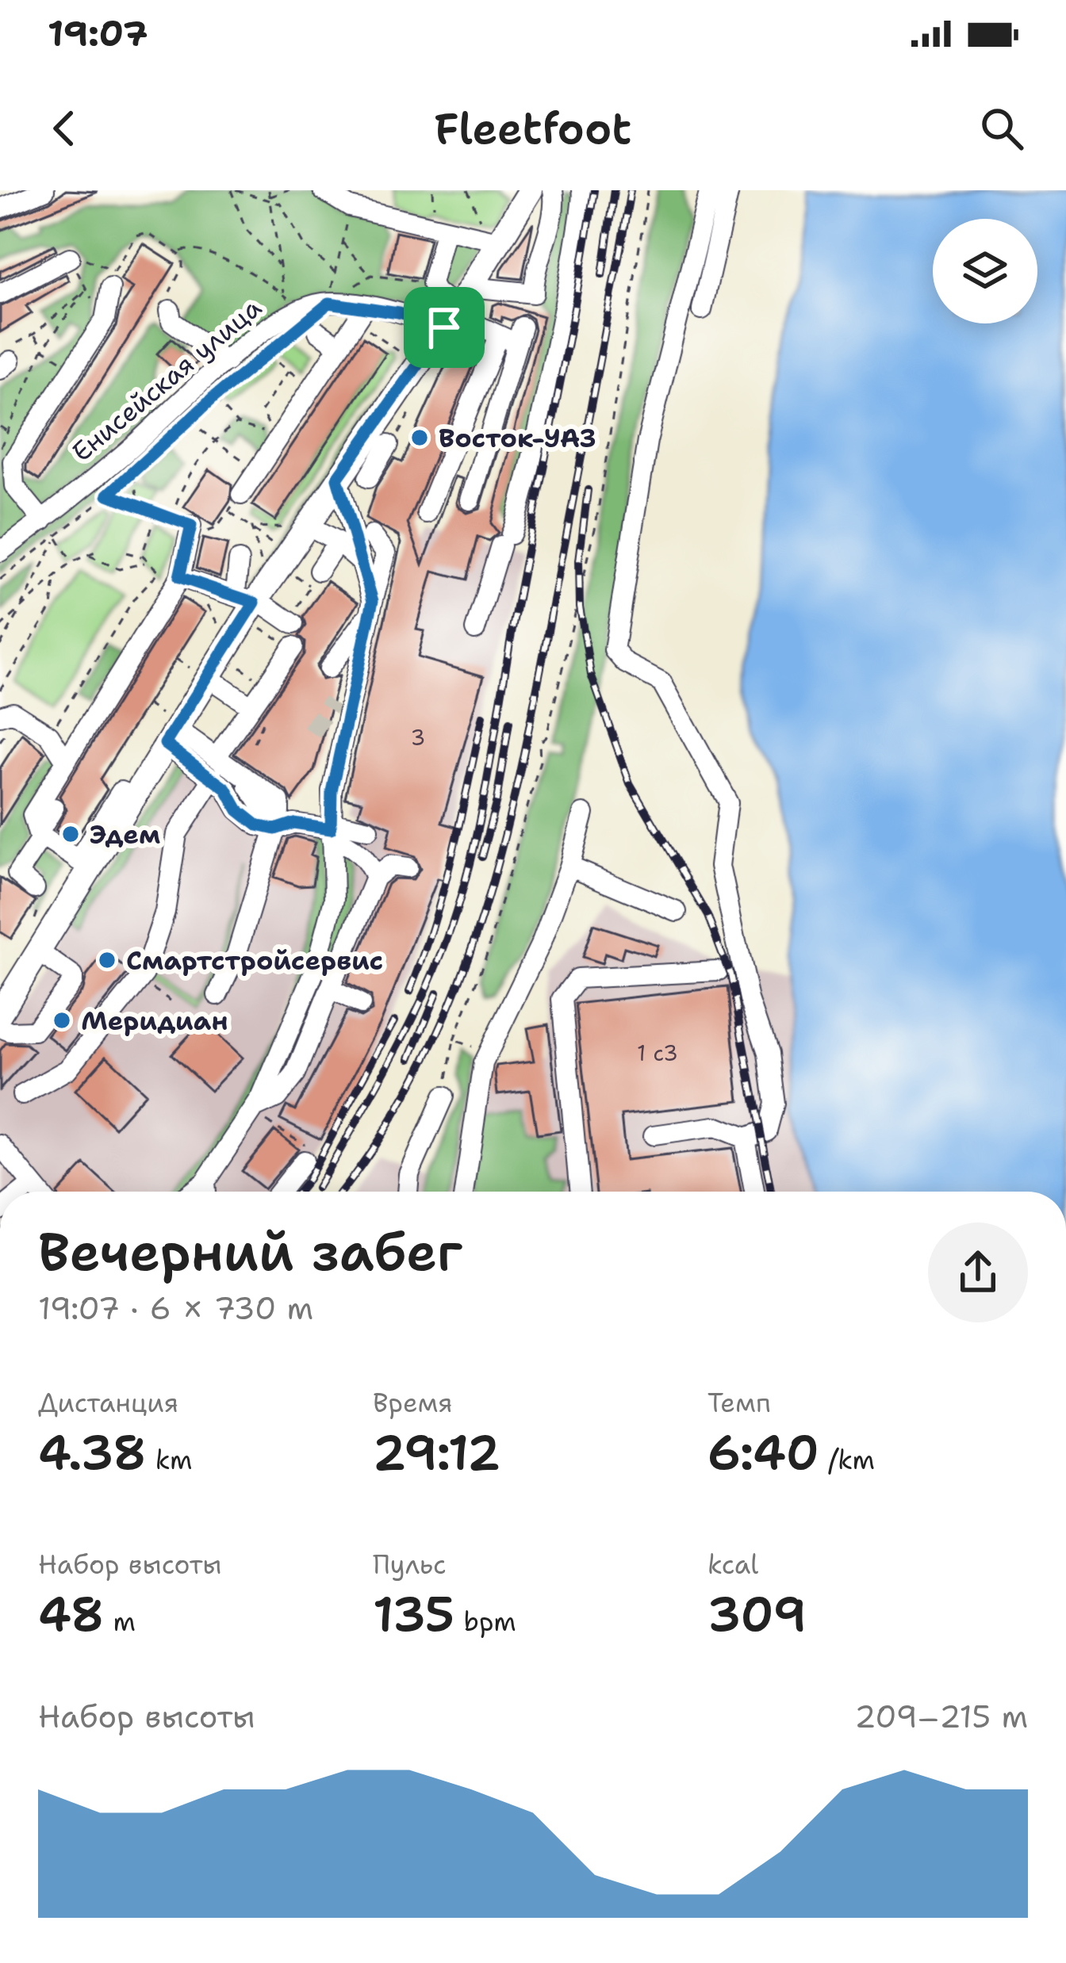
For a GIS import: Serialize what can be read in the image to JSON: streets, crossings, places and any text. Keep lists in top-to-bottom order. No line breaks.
{"streets":{"street":["Енисейская улица"]},"places":["Восток-УАЗ","Эдем","Смартстройсервис","Меридиан"],"house_numbers":["3","1 с3"],"page":{"status":"19:07","header":"Fleetfoot","heading":["Вечерний забег","19:07 · 6 × 730 m"],"stats":[["Дистанция","4.38 km"],["Время","29:12"],["Темп","6:40 /km"],["Набор высоты","48 m"],["Пульс","135 bpm"],["kcal","309"]],"chart":["Набор высоты","209–215 m"]}}
